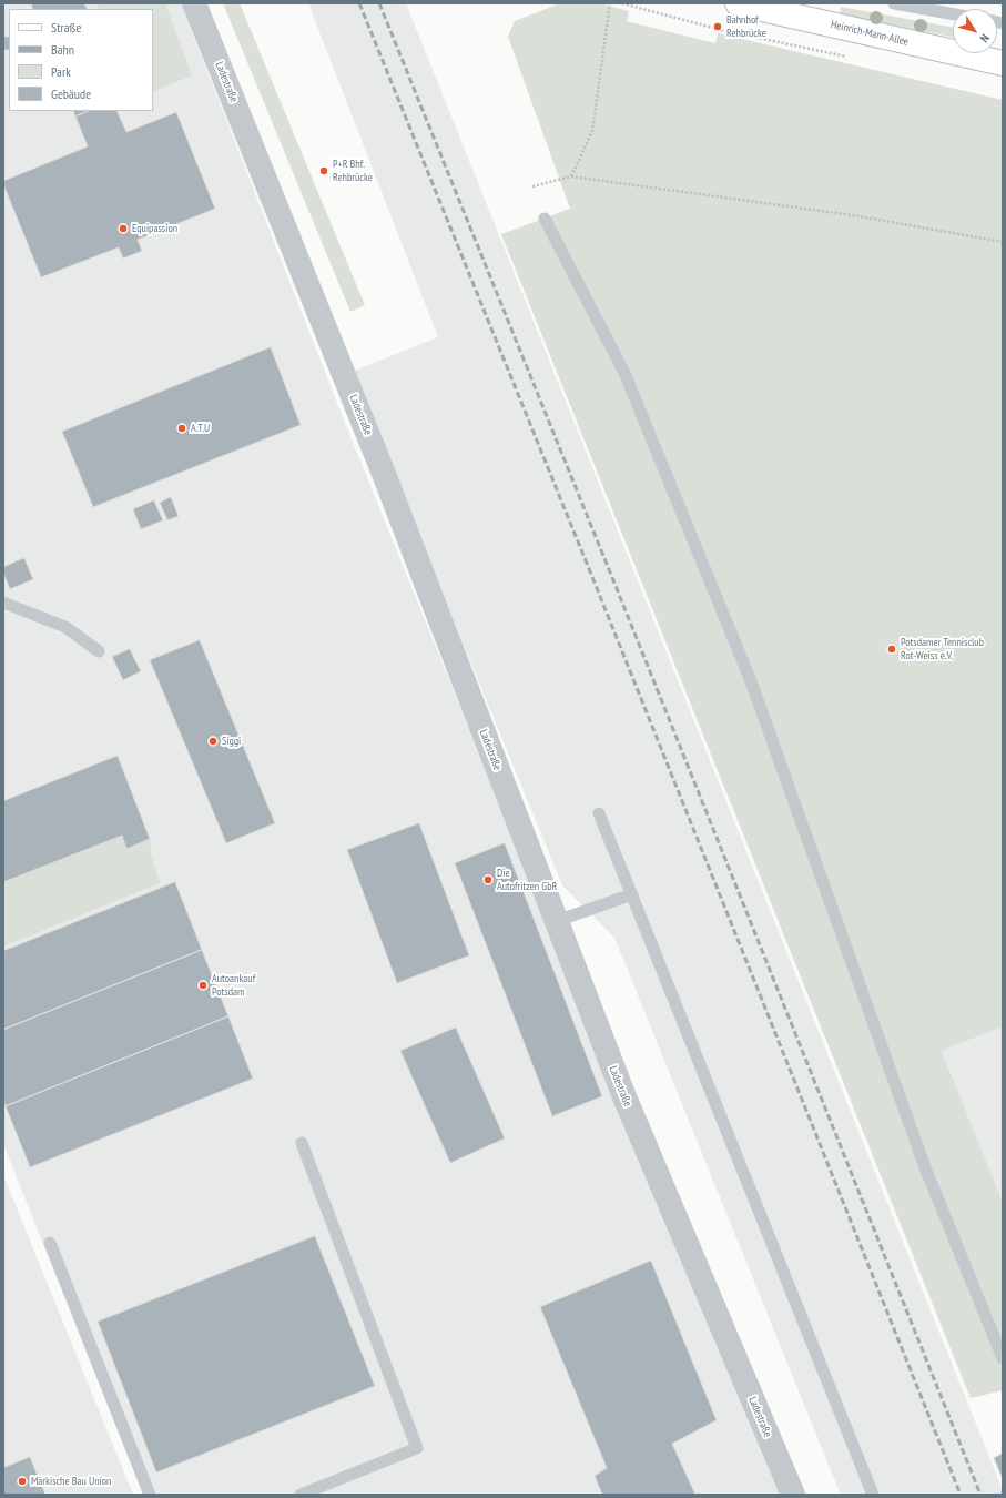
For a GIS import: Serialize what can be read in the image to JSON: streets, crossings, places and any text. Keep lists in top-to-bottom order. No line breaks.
{"streets":{"main road":["Heinrich-Mann-Allee"],"street":["Ladestraße"]},"places":["Bahnhof Rehbrücke","P+R Bhf. Rehbrücke","Equipassion","A.T.U","Potsdamer Tennisclub Rot-Weiss e.V.","Siggi","Die Autofritzen GbR","Autoankauf Potsdam","Märkische Bau Union"],"legend":["Straße","Bahn","Park","Gebäude"],"north":"bottom right"}
